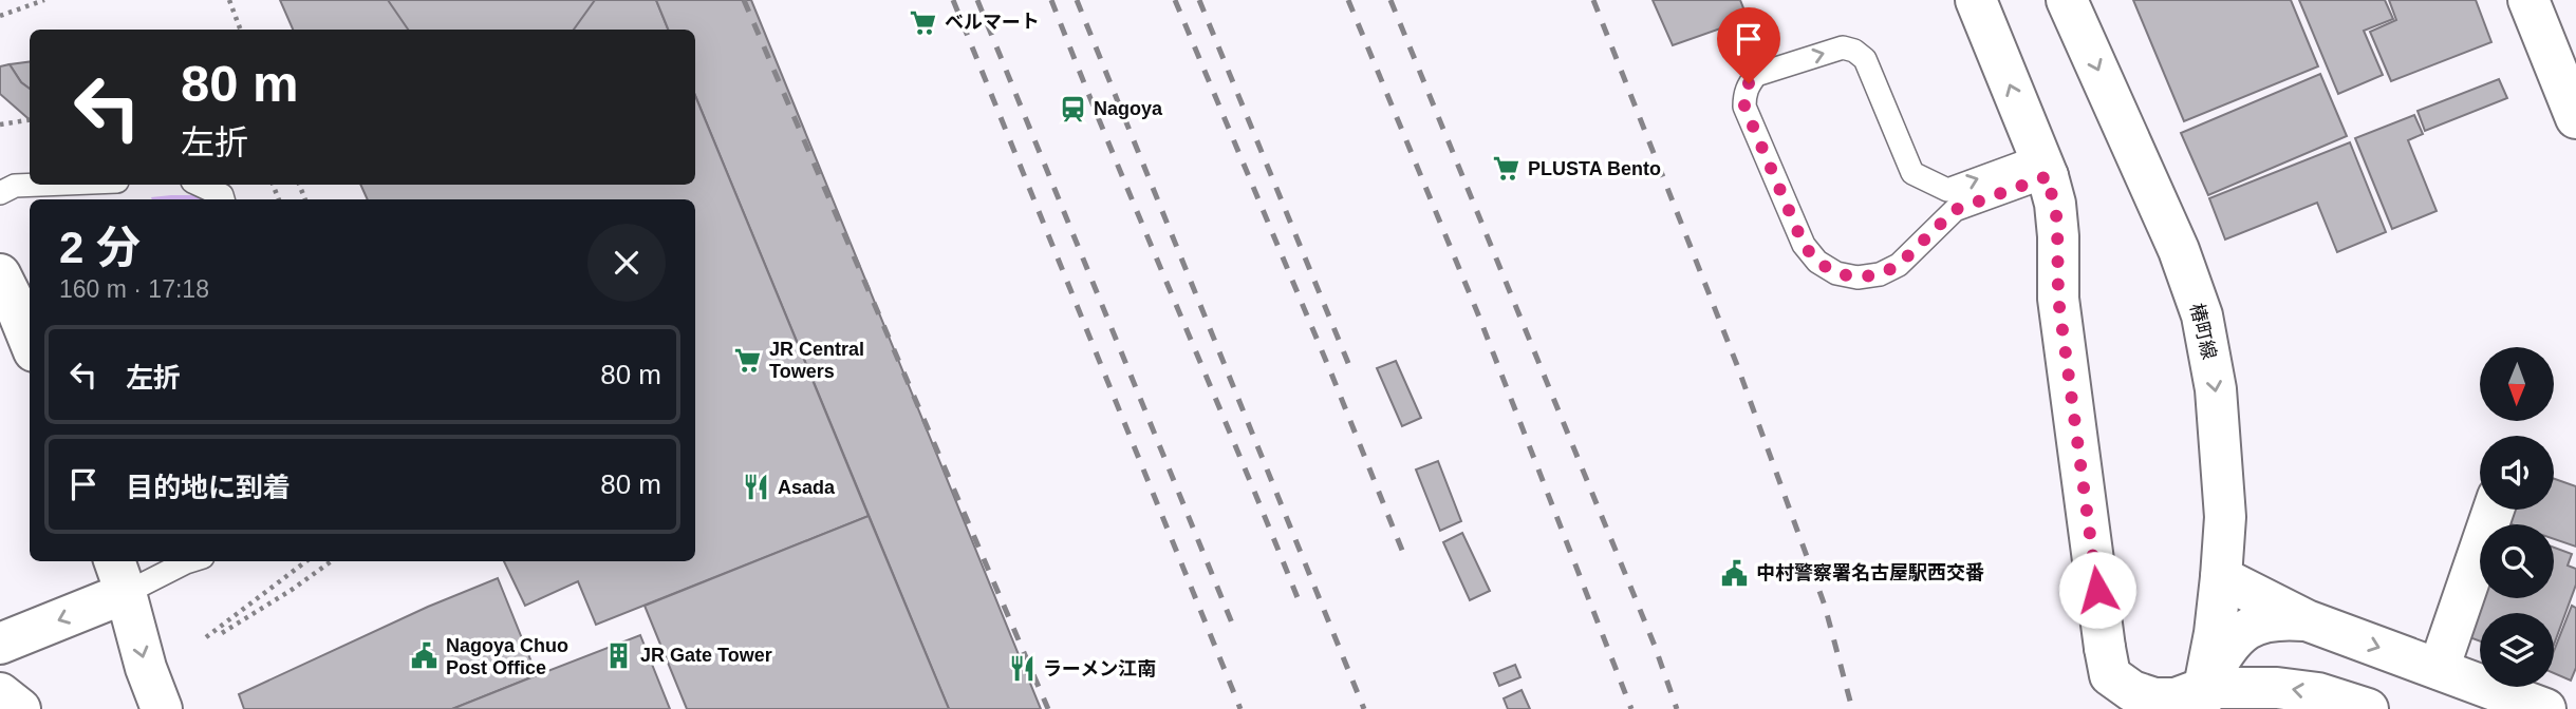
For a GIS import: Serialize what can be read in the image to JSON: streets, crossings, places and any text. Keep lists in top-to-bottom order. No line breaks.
{"streets":{"street":["椿町線"]},"places":{"supermarket":["ベルマート","PLUSTA Bento","JR Central Towers"],"station":["Nagoya"],"restaurant":["Asada","ラーメン江南"],"public building":["中村警察署名古屋駅西交番","Nagoya Chuo Post Office"],"building":["JR Gate Tower"]},"north":"bottom","page":{"turn":["80 m","左折"],"heading":["2 分","160 m · 17:18"],"list":[{"name":"左折","value":"80 m"},{"name":"目的地に到着","value":"80 m"}]}}
